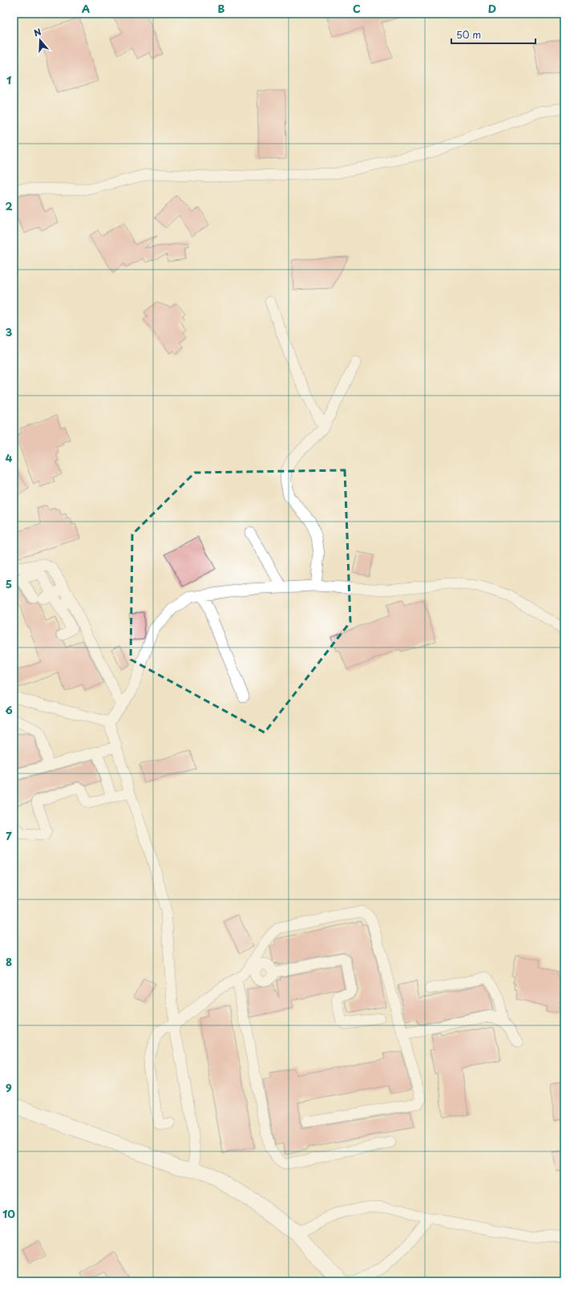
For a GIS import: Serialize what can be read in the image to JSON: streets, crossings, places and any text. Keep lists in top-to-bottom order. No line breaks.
{"scale_bar":"50 m","north":"top","grid":{"columns":["A","B","C","D"],"rows":["1","2","3","4","5","6","7","8","9","10"]}}
